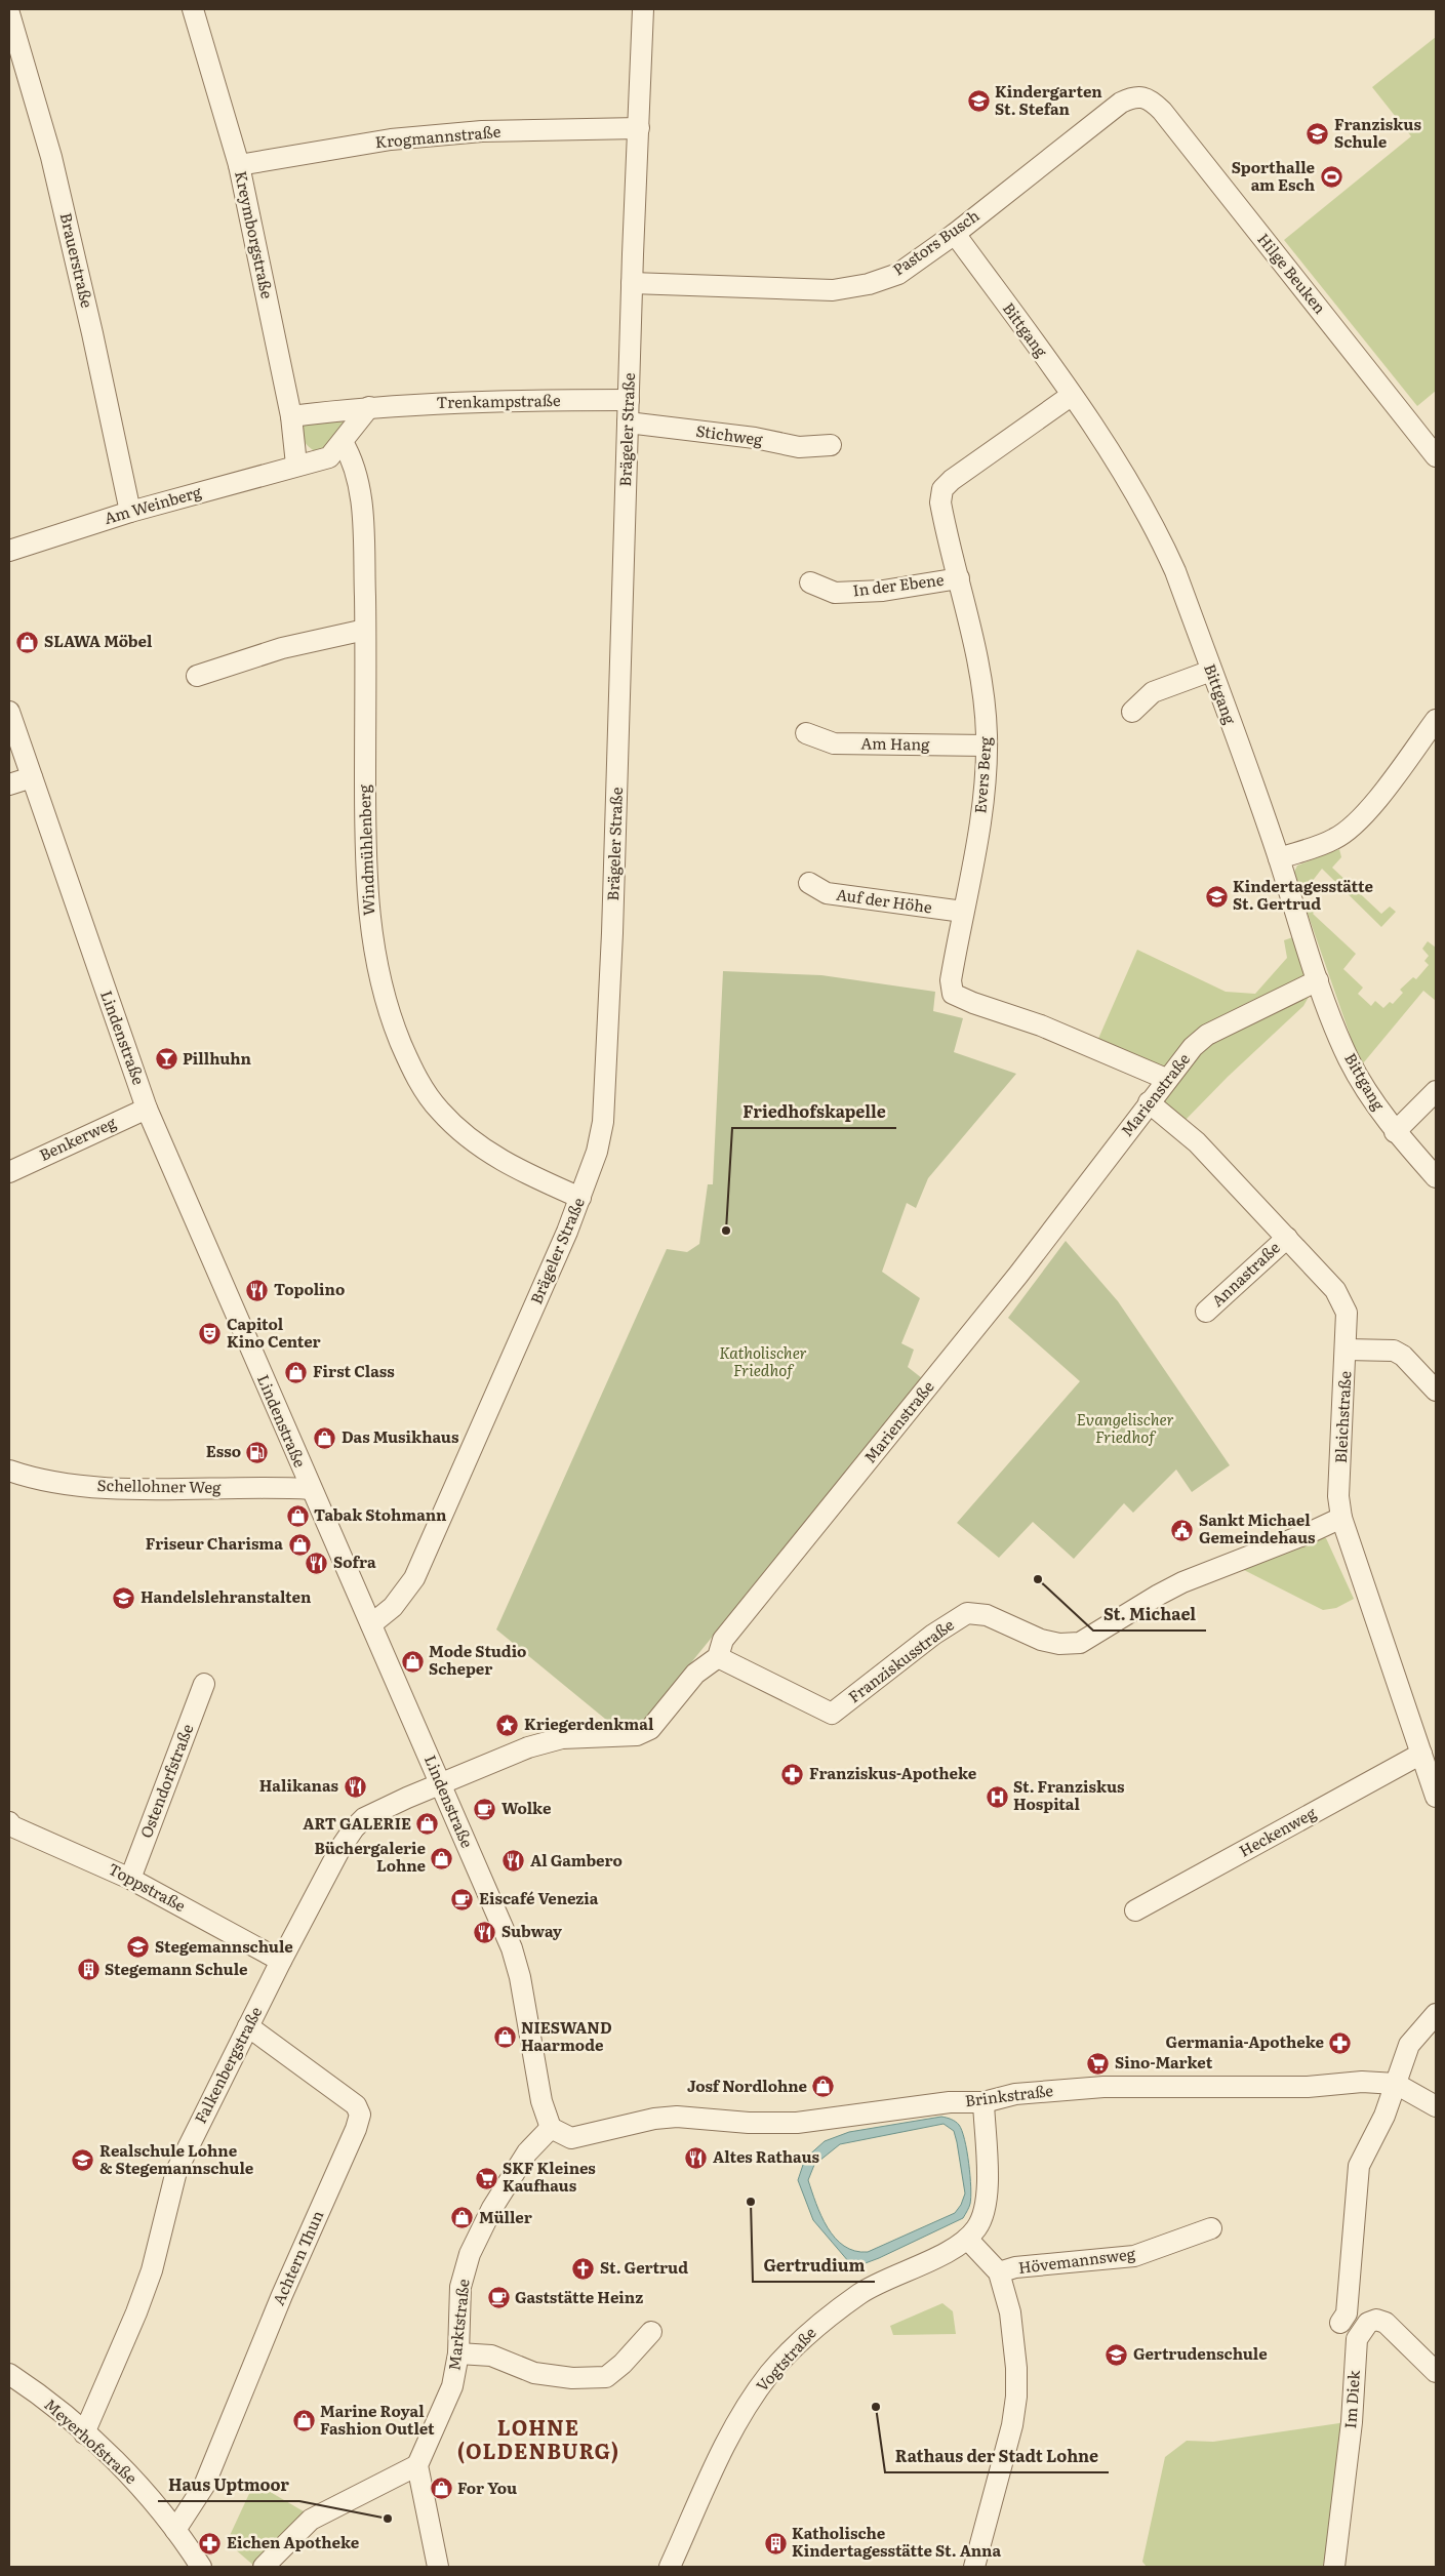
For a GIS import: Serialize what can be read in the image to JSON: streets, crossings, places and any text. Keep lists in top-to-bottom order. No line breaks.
{"streets":{"street":["Krogmannstraße","Kreymborgstraße","Pastors Busch","Brauerstraße","Hilge Beuken","Bittgang","Trenkampstraße","Brägeler Straße","Stichweg","Am Weinberg","In der Ebene","Am Hang","Evers Berg","Windmühlenberg","Auf der Höhe","Lindenstraße","Marienstraße","Benkerweg","Annastraße","Bleichstraße","Schellohner Weg","Franziskusstraße","Ostendorfstraße","Heckenweg","Toppstraße","Falkenbergstraße","Brinkstraße","Achtern Thun","Hövemannsweg","Marktstraße","Vogtstraße","Im Diek","Meyerhofstraße"]},"crossings":[["Krogmannstraße","Kreymborgstraße"],["Krogmannstraße","Brägeler Straße"],["Kreymborgstraße","Trenkampstraße"],["Kreymborgstraße","Am Weinberg"],["Pastors Busch","Hilge Beuken"],["Pastors Busch","Bittgang"],["Pastors Busch","Brägeler Straße"],["Brauerstraße","Am Weinberg"],["Bittgang","Evers Berg"],["Bittgang","Marienstraße"],["Trenkampstraße","Brägeler Straße"],["Brägeler Straße","Stichweg"],["Brägeler Straße","Windmühlenberg"],["Brägeler Straße","Lindenstraße"],["In der Ebene","Evers Berg"],["Am Hang","Evers Berg"],["Evers Berg","Auf der Höhe"],["Evers Berg","Marienstraße"],["Lindenstraße","Benkerweg"],["Lindenstraße","Schellohner Weg"],["Lindenstraße","Falkenbergstraße"],["Lindenstraße","Brinkstraße"],["Lindenstraße","Marktstraße"],["Marienstraße","Bleichstraße"],["Marienstraße","Franziskusstraße"],["Annastraße","Bleichstraße"],["Bleichstraße","Franziskusstraße"],["Bleichstraße","Heckenweg"],["Ostendorfstraße","Toppstraße"],["Toppstraße","Falkenbergstraße"],["Falkenbergstraße","Achtern Thun"],["Falkenbergstraße","Meyerhofstraße"],["Brinkstraße","Marktstraße"],["Brinkstraße","Vogtstraße"],["Achtern Thun","Meyerhofstraße"]],"districts":["LOHNE (OLDENBURG)"],"parks":["Katholischer Friedhof","Evangelischer Friedhof"],"places":{"school or university":["Kindergarten St. Stefan","Franziskus Schule","Kindertagesstätte St. Gertrud","Handelslehranstalten","Stegemannschule","Realschule Lohne & Stegemannschule","Gertrudenschule"],"sports":["Sporthalle am Esch"],"shop":["SLAWA Möbel","First Class","Das Musikhaus","Tabak Stohmann","Friseur Charisma","Mode Studio Scheper","ART GALERIE","Büchergalerie Lohne","NIESWAND Haarmode","Josf Nordlohne","Müller","Marine Royal Fashion Outlet","For You"],"bar":["Pillhuhn"],"other":["Friedhofskapelle","St. Michael","Gertrudium","Rathaus der Stadt Lohne","Haus Uptmoor"],"restaurant":["Topolino","Sofra","Halikanas","Al Gambero","Subway","Altes Rathaus"],"theatre":["Capitol Kino Center"],"fuel station":["Esso"],"public building":["Sankt Michael Gemeindehaus"],"place":["Kriegerdenkmal"],"pharmacy":["Franziskus-Apotheke","Germania-Apotheke","Eichen Apotheke"],"hospital":["St. Franziskus Hospital"],"cafe":["Wolke","Eiscafé Venezia","Gaststätte Heinz"],"building":["Stegemann Schule","Katholische Kindertagesstätte St. Anna"],"supermarket":["Sino-Market","SKF Kleines Kaufhaus"],"church":["St. Gertrud"]}}
